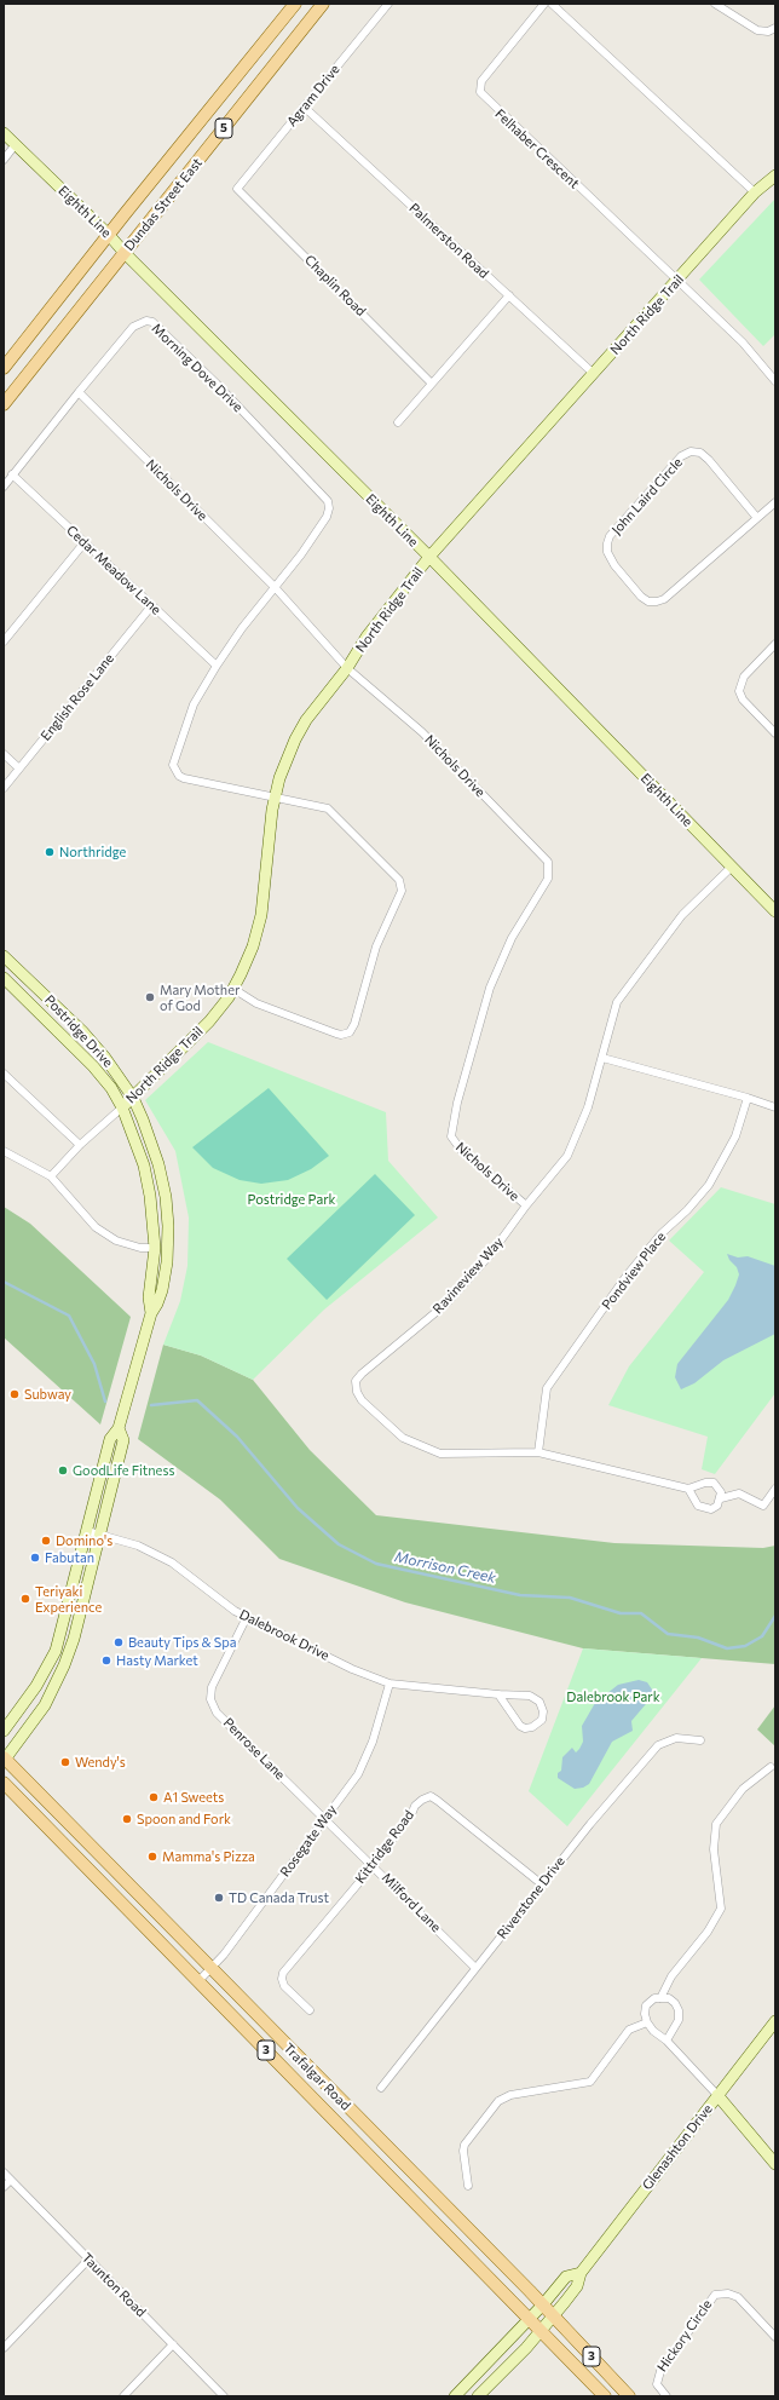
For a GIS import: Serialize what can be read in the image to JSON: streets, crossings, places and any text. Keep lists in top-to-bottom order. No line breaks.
{"streets":{"main road":["5","Dundas Street East","3","Trafalgar Road"],"street":["Agram Drive","Felhaber Crescent","Eighth Line","Palmerston Road","Chaplin Road","North Ridge Trail","Morning Dove Drive","Nichols Drive","John Laird Circle","Cedar Meadow Lane","English Rose Lane","Postridge Drive","Pondview Place","Ravineview Way","Dalebrook Drive","Penrose Lane","Rosegate Way","Kittridge Road","Riverstone Drive","Milford Lane","Glenashton Drive","Taunton Road","Hickory Circle"]},"crossings":[["Agram Drive","Palmerston Road"],["Agram Drive","Chaplin Road"],["Felhaber Crescent","North Ridge Trail"],["Dundas Street East","Eighth Line"],["Eighth Line","North Ridge Trail"],["Eighth Line","Ravineview Way"],["Palmerston Road","North Ridge Trail"],["North Ridge Trail","Nichols Drive"],["North Ridge Trail","Postridge Drive"],["Morning Dove Drive","Nichols Drive"],["Morning Dove Drive","Cedar Meadow Lane"],["Nichols Drive","Ravineview Way"],["Cedar Meadow Lane","English Rose Lane"],["Postridge Drive","Dalebrook Drive"],["Postridge Drive","Trafalgar Road"],["Pondview Place","Ravineview Way"],["Dalebrook Drive","Penrose Lane"],["Dalebrook Drive","Rosegate Way"],["Penrose Lane","Rosegate Way"],["Penrose Lane","Milford Lane"],["Rosegate Way","Milford Lane"],["Rosegate Way","Trafalgar Road"],["Kittridge Road","Riverstone Drive"],["Kittridge Road","Milford Lane"],["Riverstone Drive","Milford Lane"],["Trafalgar Road","Glenashton Drive"]],"water":["Morrison Creek"],"parks":["Postridge Park","Dalebrook Park"],"places":["Northridge","Mary Mother of God","Subway","GoodLife Fitness","Domino's","Fabutan","Teriyaki Experience","Beauty Tips & Spa","Hasty Market","Wendy's","A1 Sweets","Spoon and Fork","Mamma's Pizza","TD Canada Trust"]}
